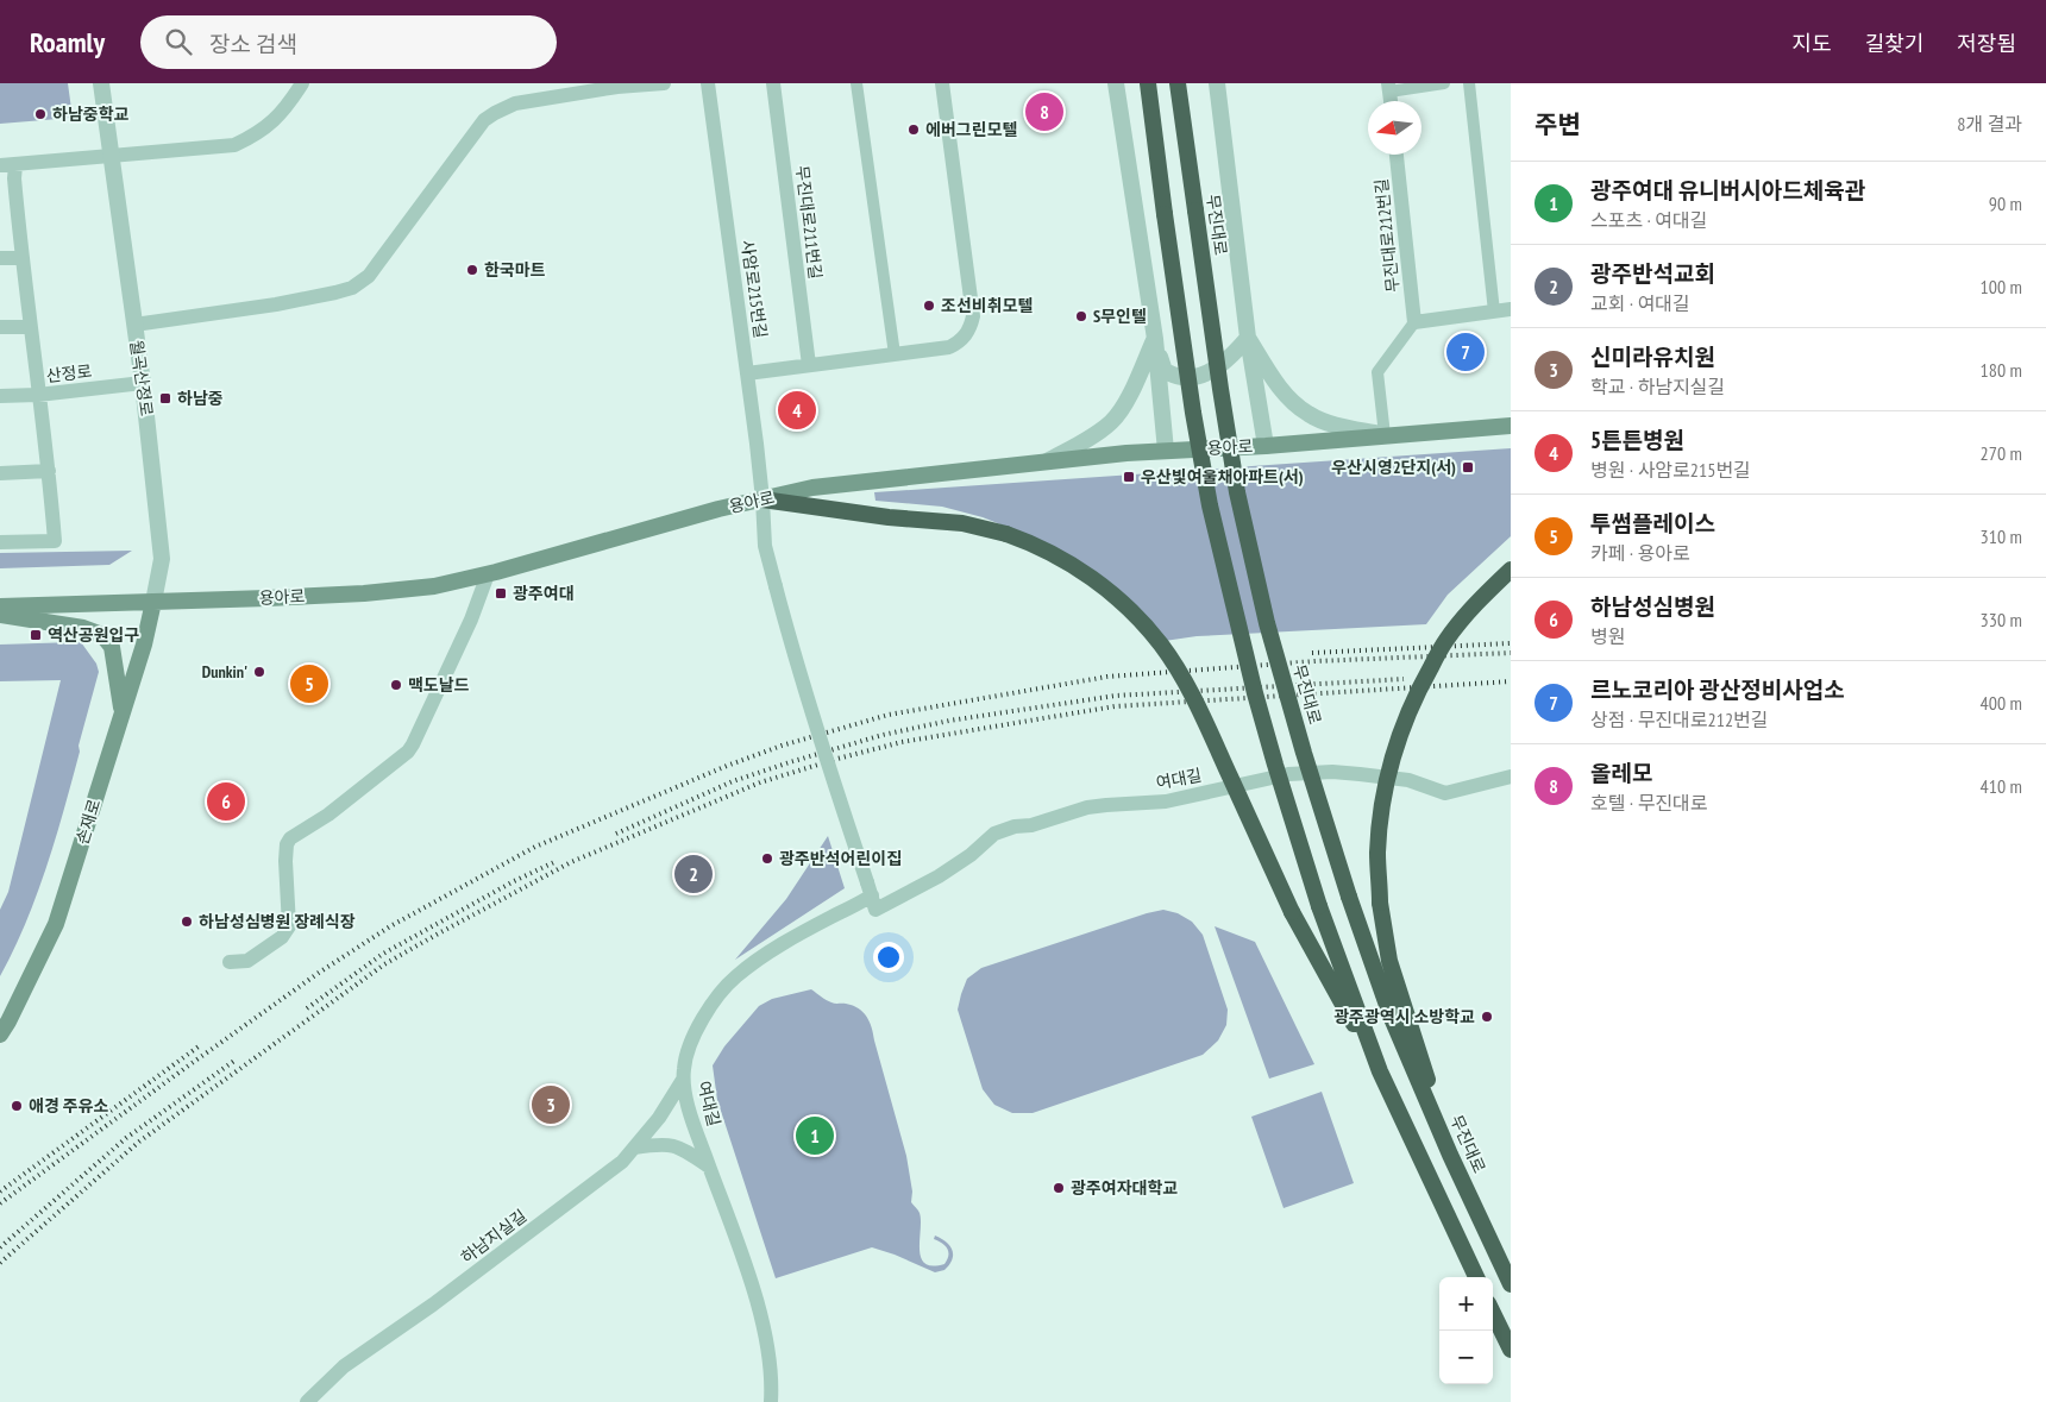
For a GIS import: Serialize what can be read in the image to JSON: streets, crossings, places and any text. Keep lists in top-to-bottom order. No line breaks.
{"streets":{"highway":["무진대로"],"main road":["용아로","손재로"],"street":["무진대로211번길","무진대로212번길","사암로215번길","산정로","월곡산정로","여대길","하남지실길"]},"crossings":[["무진대로","용아로"],["사암로215번길","용아로"],["사암로215번길","여대길"],["산정로","월곡산정로"],["월곡산정로","용아로"],["월곡산정로","손재로"],["용아로","손재로"],["여대길","하남지실길"]],"places":{"other":["하남중학교","에버그린모텔","한국마트","조선비취모텔","S무인텔","Dunkin'","맥도날드","광주반석어린이집","하남성심병원 장례식장","광주광역시 소방학교","애경 주유소","광주여자대학교"],"transit":["하남중","우산시영2단지(서)","우산빛여울채아파트(서)","광주여대","역산공원입구"]},"north":"left","page":{"header":"Roamly","search":"장소 검색","nav":["지도","길찾기","저장됨"],"heading":["주변","8개 결과"],"pins":["8","7","4","5","6","2","3","1"],"list":[{"mark":"1","name":"광주여대 유니버시아드체육관","note":"스포츠 · 여대길","value":"90 m"},{"mark":"2","name":"광주반석교회","note":"교회 · 여대길","value":"100 m"},{"mark":"3","name":"신미라유치원","note":"학교 · 하남지실길","value":"180 m"},{"mark":"4","name":"5튼튼병원","note":"병원 · 사암로215번길","value":"270 m"},{"mark":"5","name":"투썸플레이스","note":"카페 · 용아로","value":"310 m"},{"mark":"6","name":"하남성심병원","note":"병원","value":"330 m"},{"mark":"7","name":"르노코리아 광산정비사업소","note":"상점 · 무진대로212번길","value":"400 m"},{"mark":"8","name":"올레모","note":"호텔 · 무진대로","value":"410 m"}],"map_buttons":["+","−"]}}
